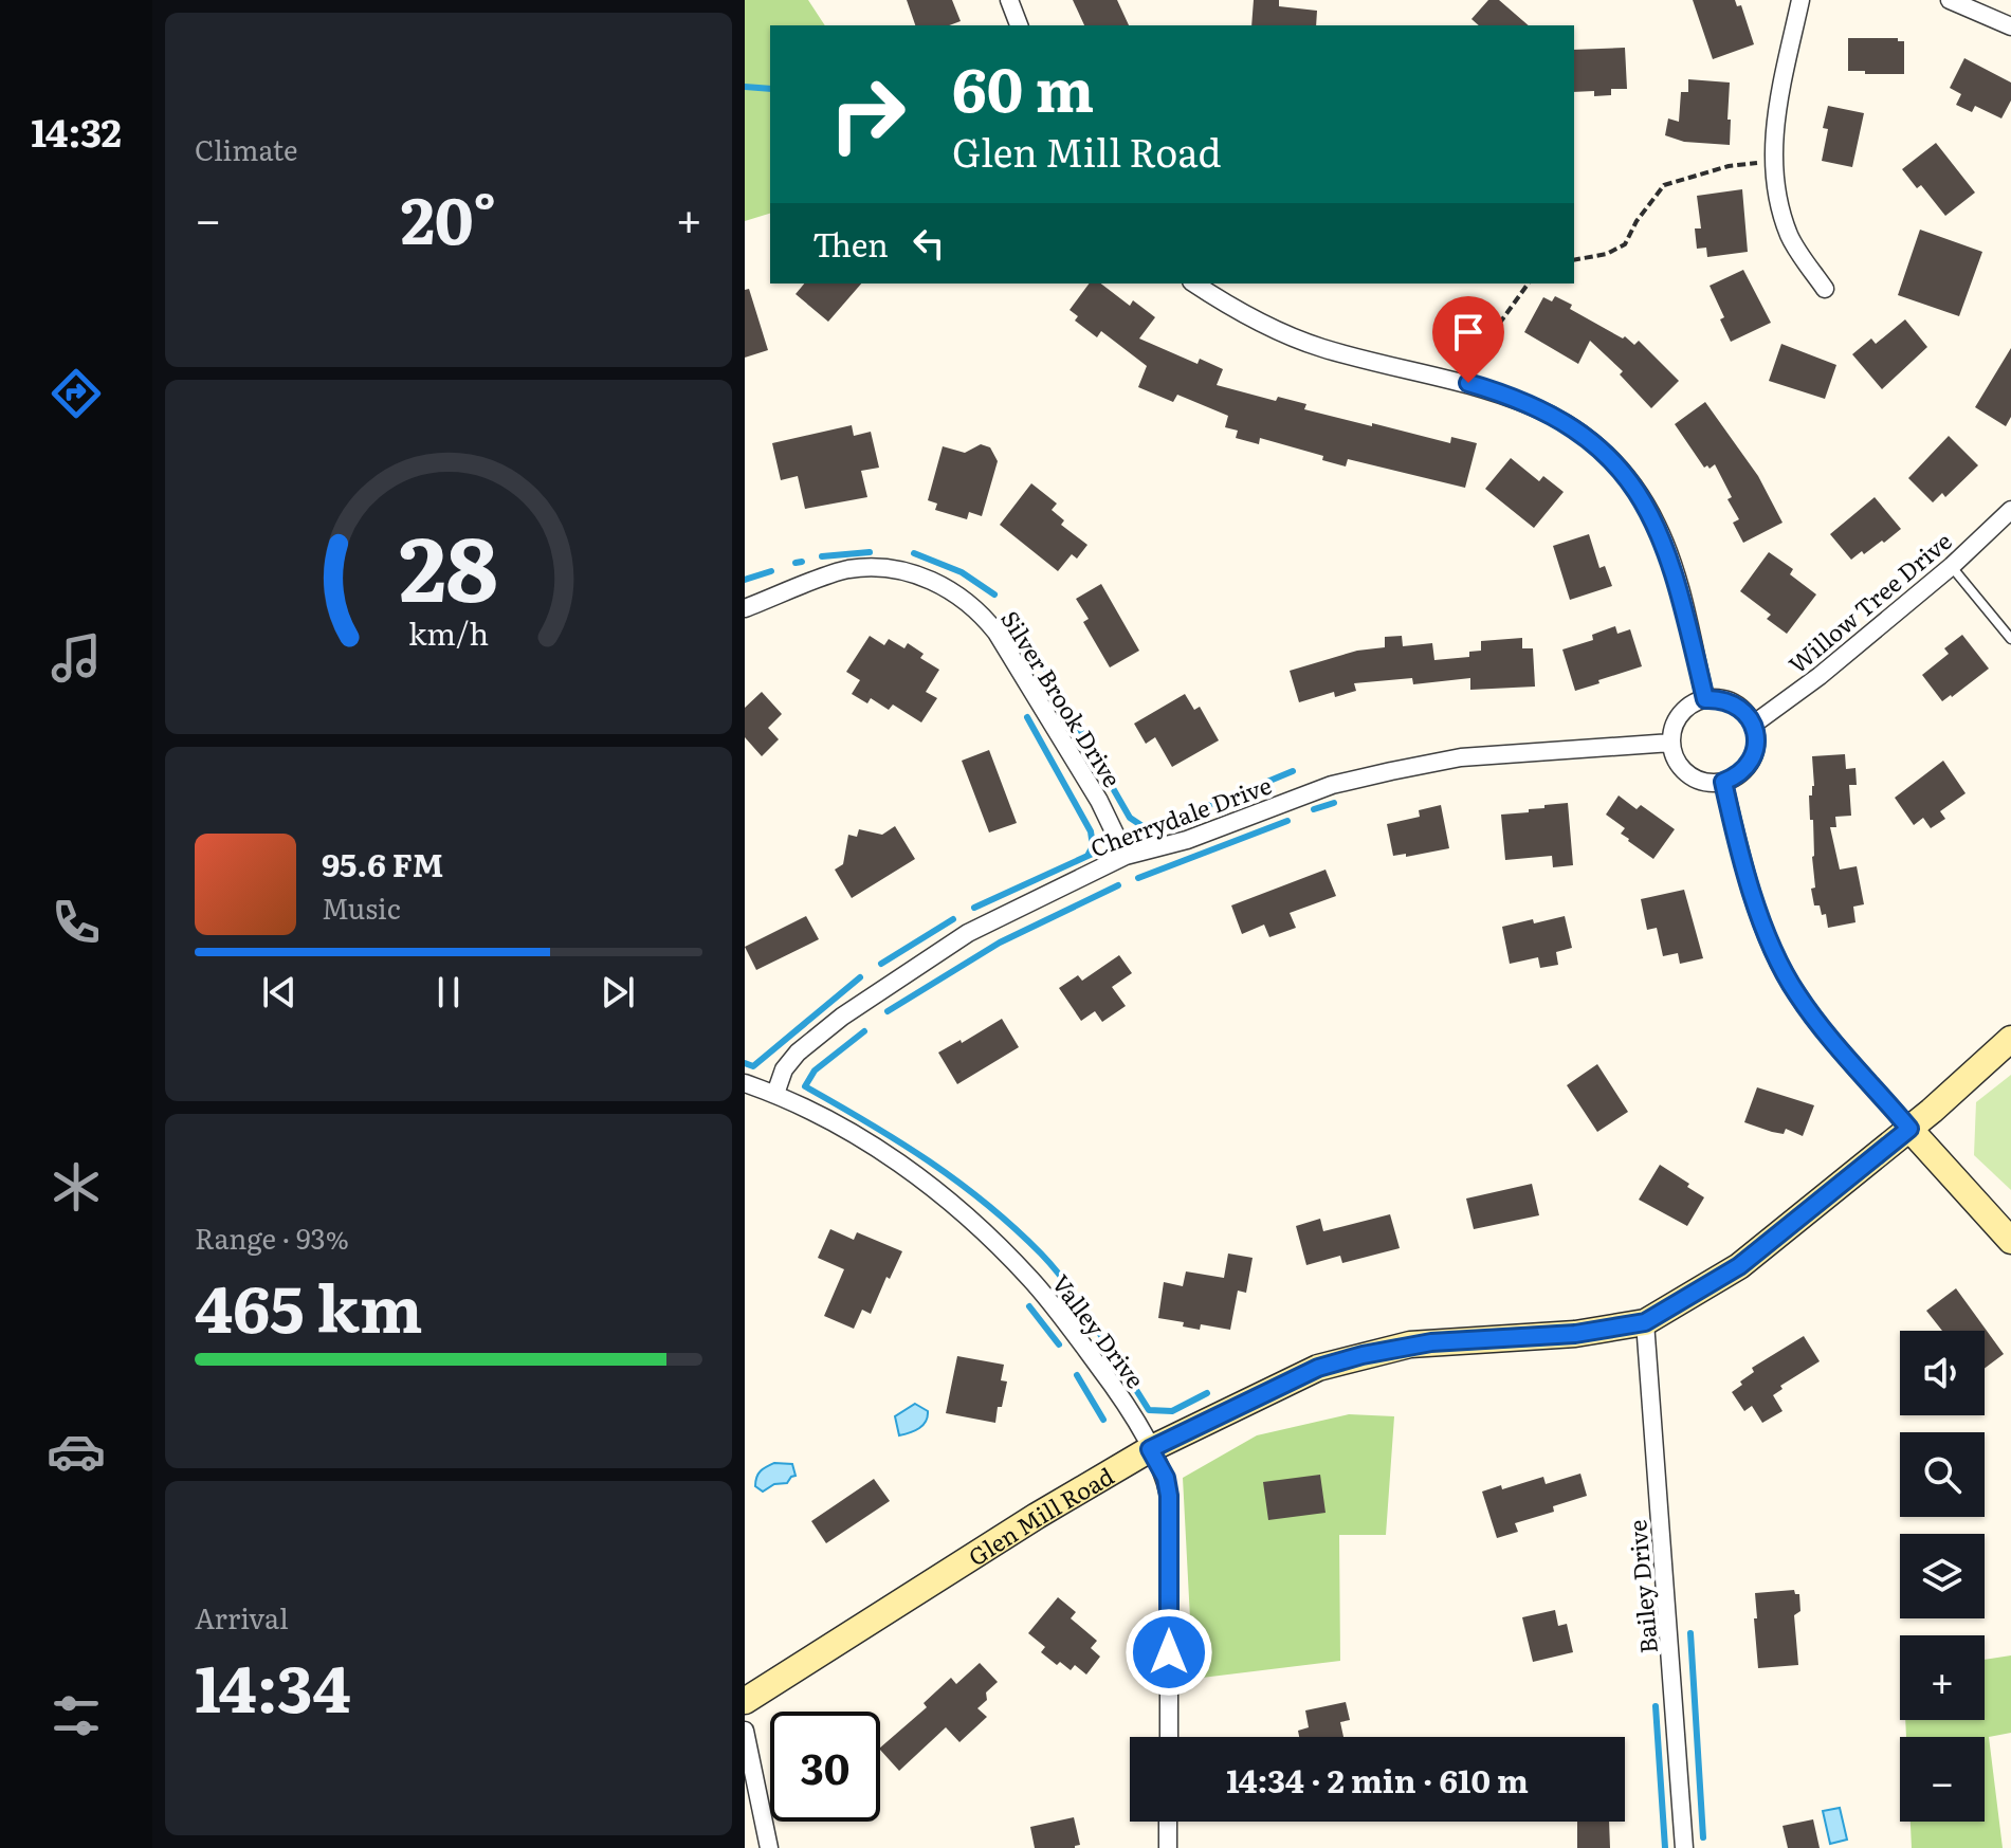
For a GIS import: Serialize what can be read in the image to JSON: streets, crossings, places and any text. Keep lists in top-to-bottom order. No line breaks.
{"streets":{"main road":["Glen Mill Road"],"street":["Willow Tree Drive","Silver Brook Drive","Cherrydale Drive","Valley Drive","Bailey Drive"]},"crossings":[["Willow Tree Drive","Cherrydale Drive"],["Silver Brook Drive","Cherrydale Drive"],["Cherrydale Drive","Valley Drive"],["Valley Drive","Glen Mill Road"],["Glen Mill Road","Bailey Drive"]],"page":{"tabs":"14:32","tile":["Climate",["Range · 93%","465 km"],["Arrival","14:34"]],"turn":["60 m","Glen Mill Road"],"heat":["−","20°","+"],"then":"Then","song":["95.6 FM","Music"],"map_buttons":["+","−"],"limit":"30","trip":"14:34 · 2 min · 610 m","gauge":["28","km/h"]}}
